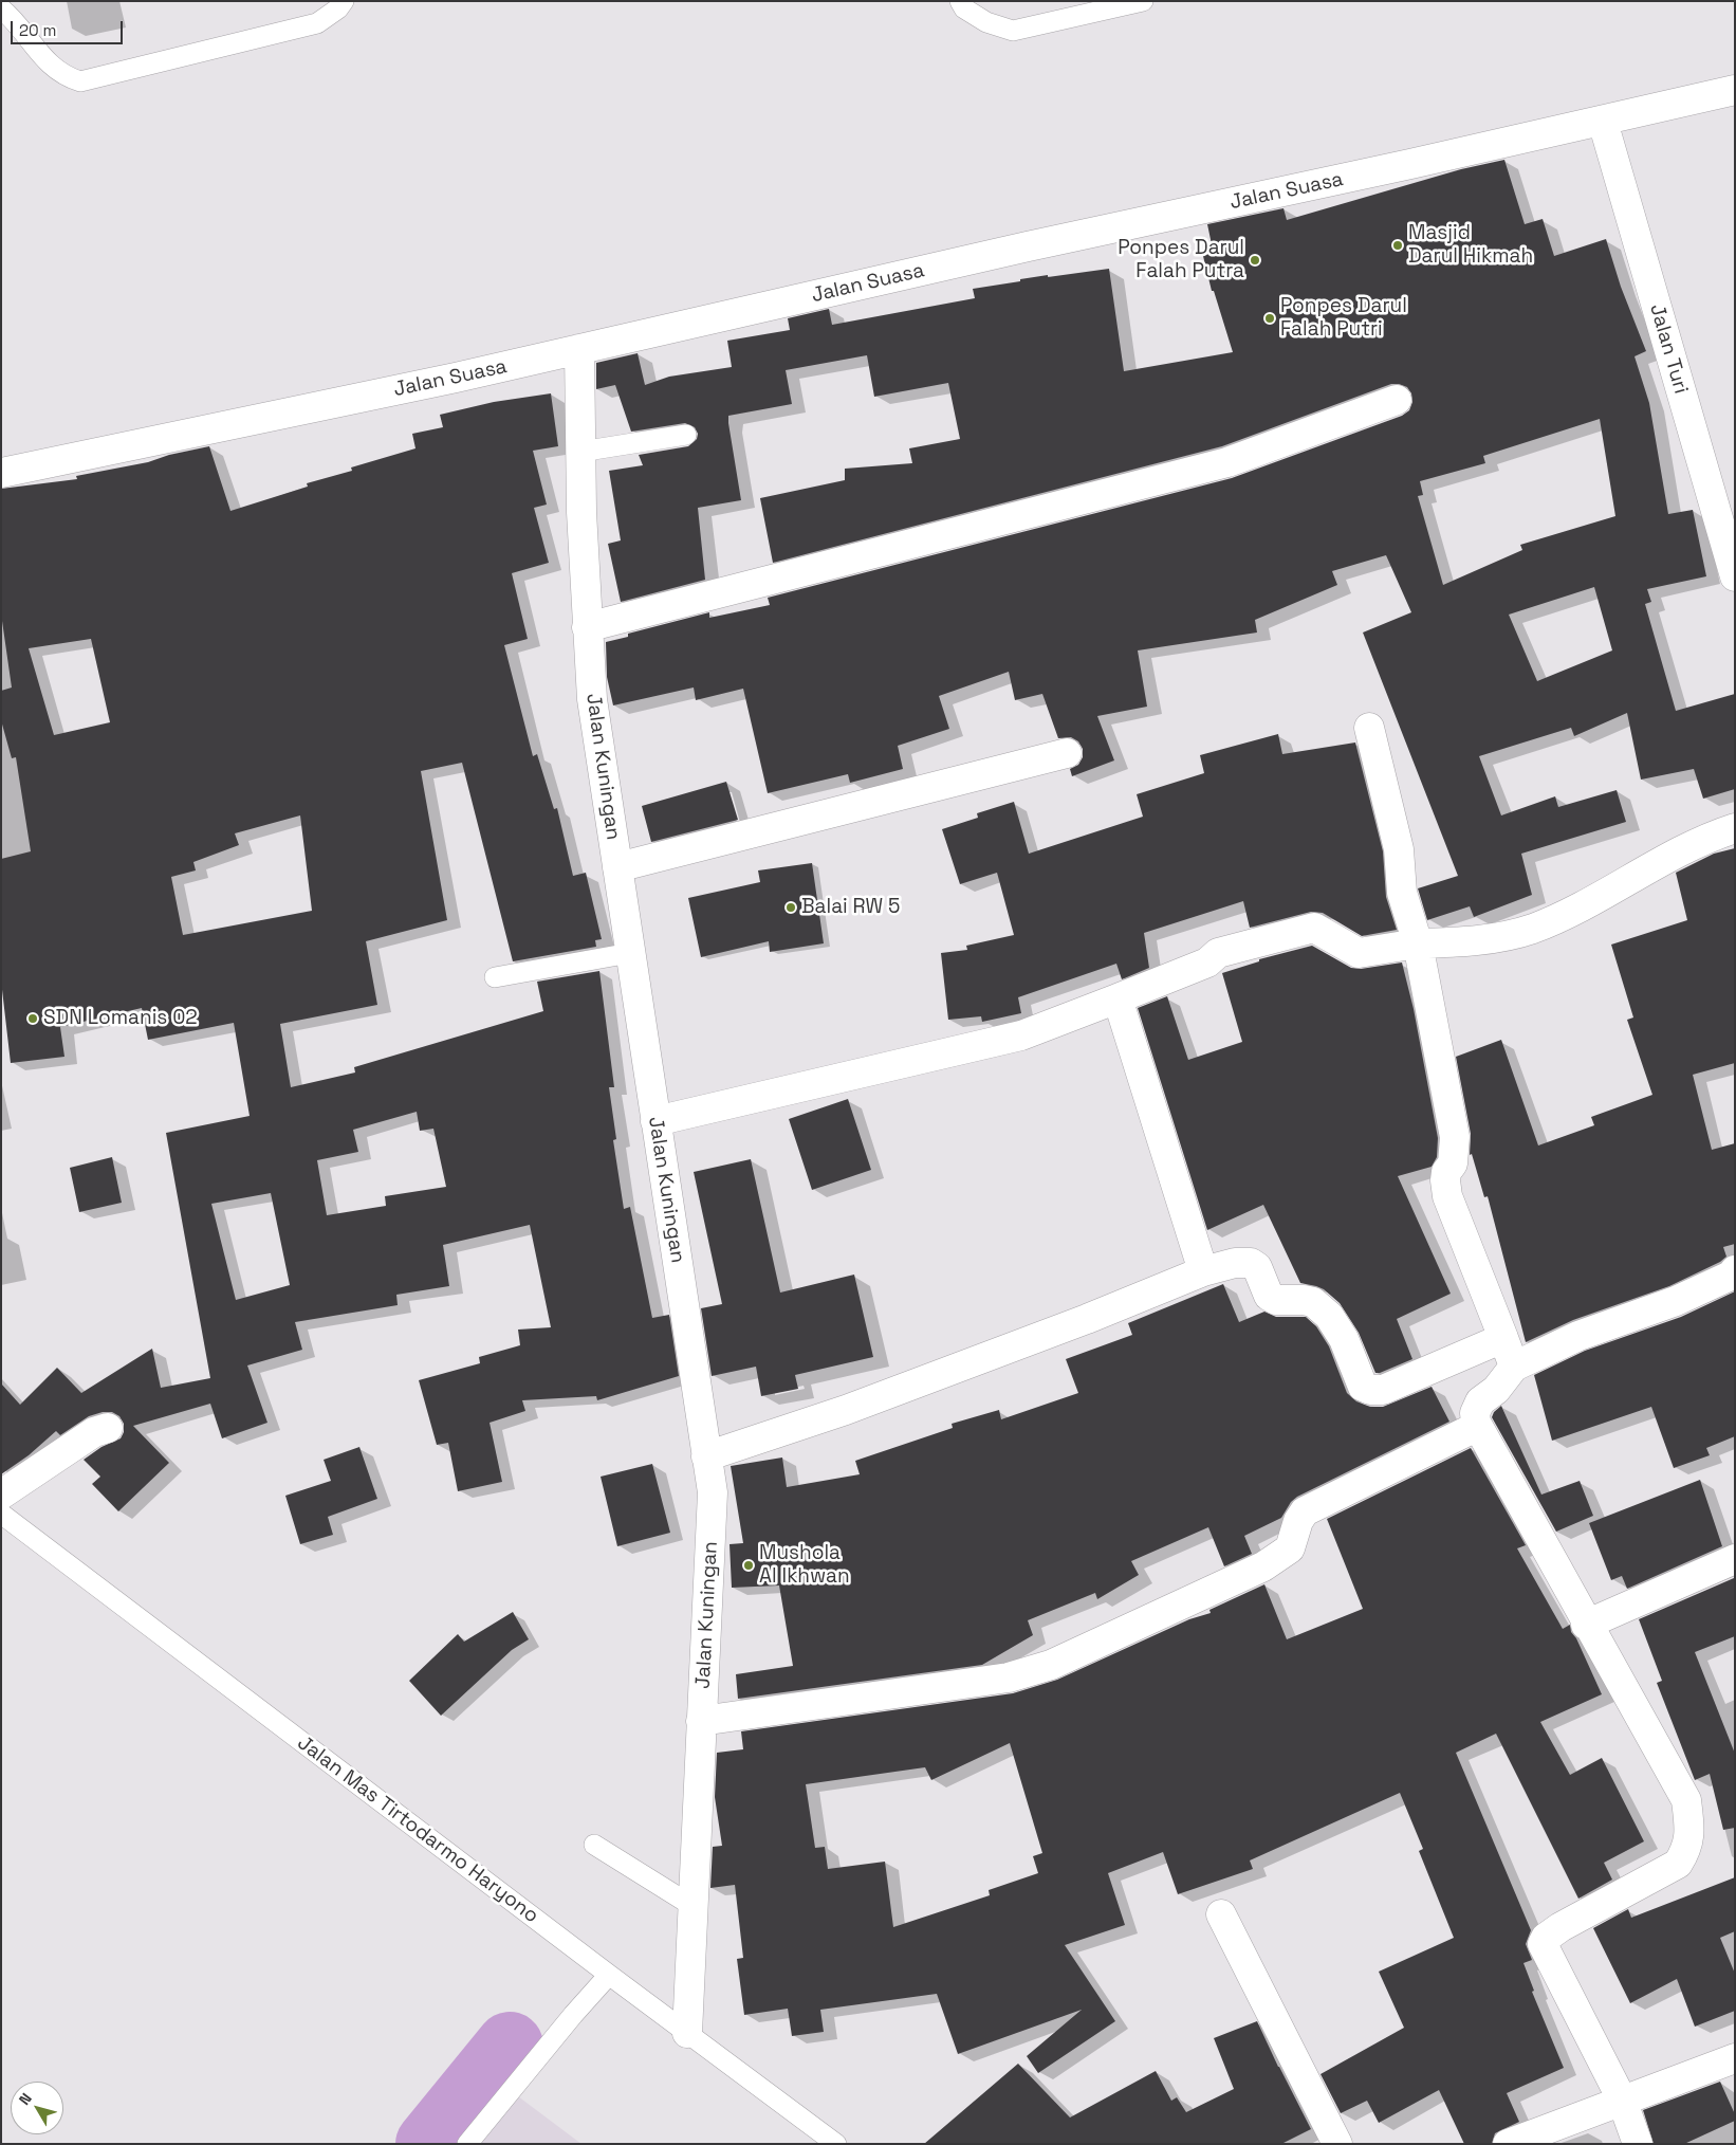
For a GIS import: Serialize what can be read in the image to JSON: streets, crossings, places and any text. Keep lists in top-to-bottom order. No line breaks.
{"streets":{"street":["Jalan Suasa","Jalan Turi","Jalan Kuningan"],"lane":["Jalan Mas Tirtodarmo Haryono"]},"crossings":[["Jalan Suasa","Jalan Turi"],["Jalan Suasa","Jalan Kuningan"],["Jalan Kuningan","Jalan Mas Tirtodarmo Haryono"]],"places":["Masjid Darul Hikmah","Ponpes Darul Falah Putra","Ponpes Darul Falah Putri","Balai RW 5","SDN Lomanis 02","Mushola Al Ikhwan"],"scale_bar":"20 m","north":"top left"}
